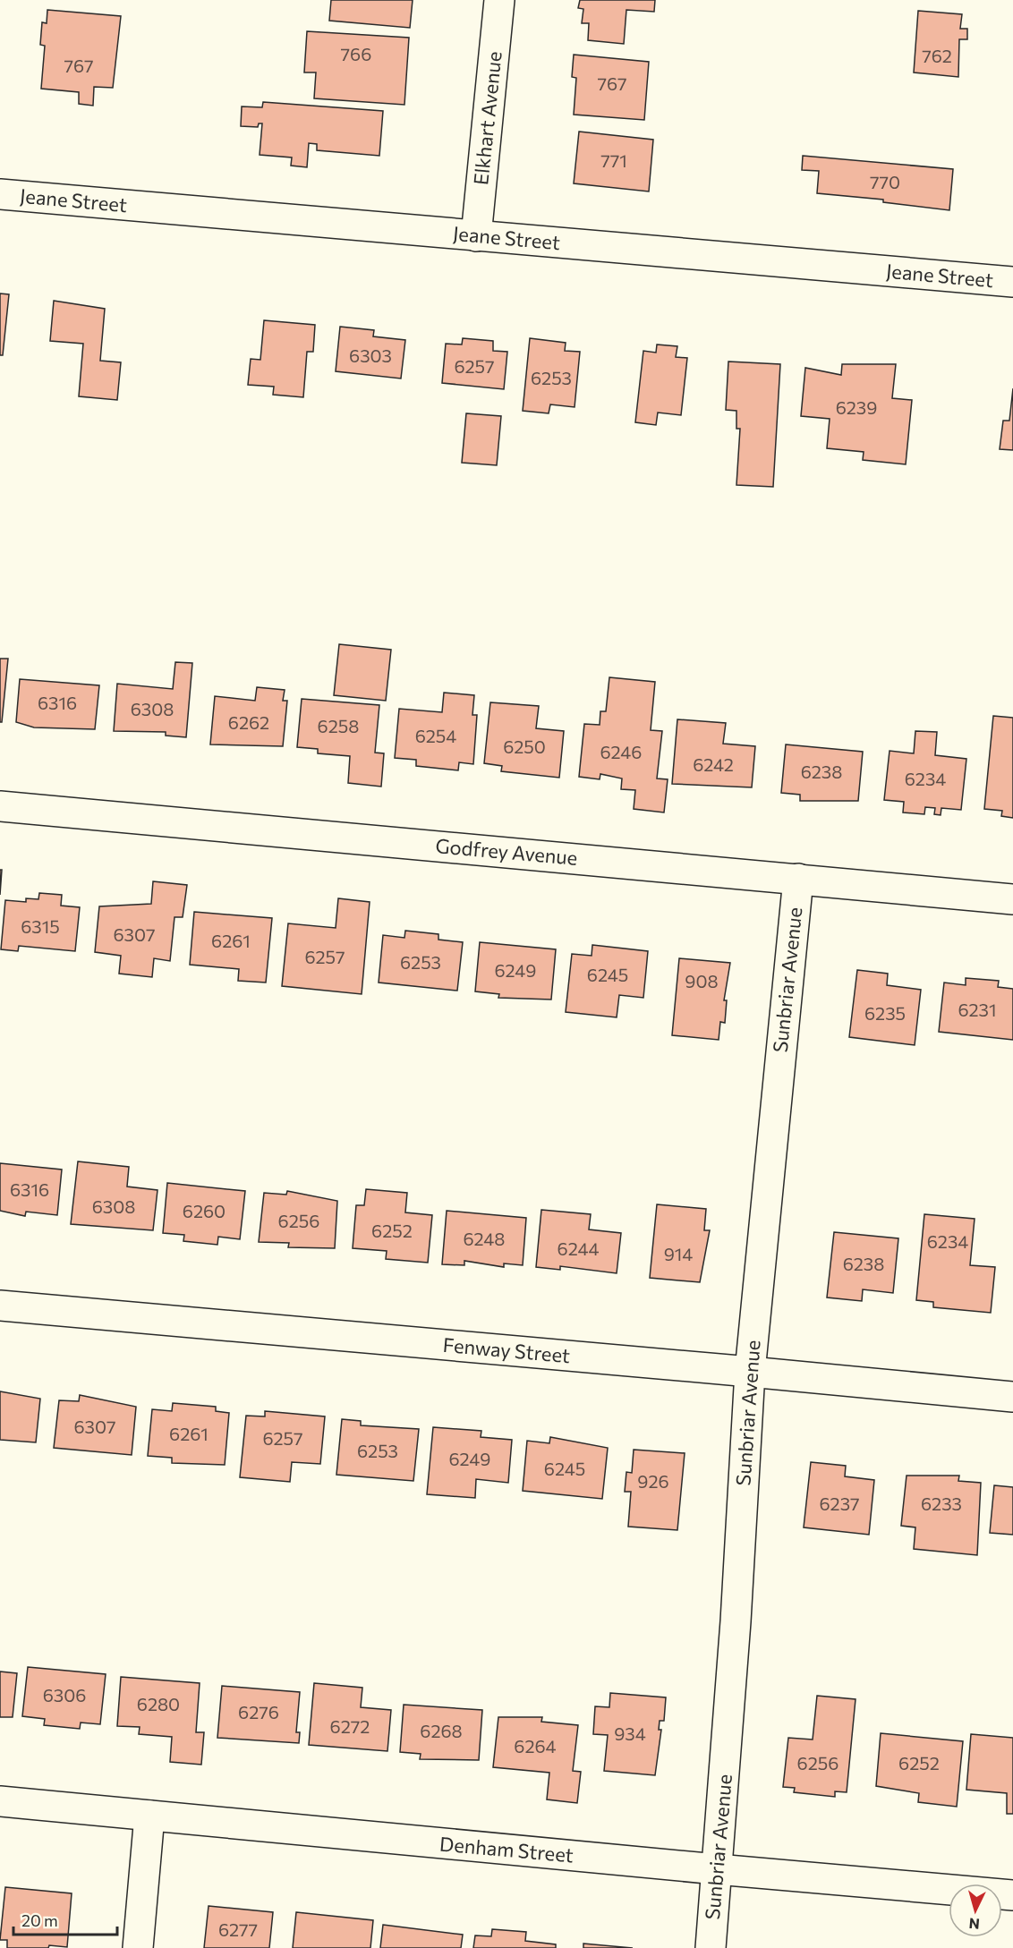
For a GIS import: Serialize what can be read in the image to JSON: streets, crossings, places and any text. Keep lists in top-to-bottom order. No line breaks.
{"streets":{"street":["Elkhart Avenue","Jeane Street","Godfrey Avenue","Sunbriar Avenue","Fenway Street","Denham Street"]},"crossings":[["Elkhart Avenue","Jeane Street"],["Godfrey Avenue","Sunbriar Avenue"],["Sunbriar Avenue","Fenway Street"],["Sunbriar Avenue","Denham Street"]],"house_numbers":["766","762","767","767","771","770","6303","6257","6253","6239","6316","6308","6262","6258","6254","6250","6246","6242","6238","6234","6315","6307","6261","6257","6253","6249","6245","908","6231","6235","6316","6308","6260","6256","6252","6248","6234","6244","914","6238","6307","6261","6257","6253","6249","6245","926","6237","6233","6306","6280","6276","6272","6268","934","6264","6256","6252","6277"],"scale_bar":"20 m","north":"bottom"}
